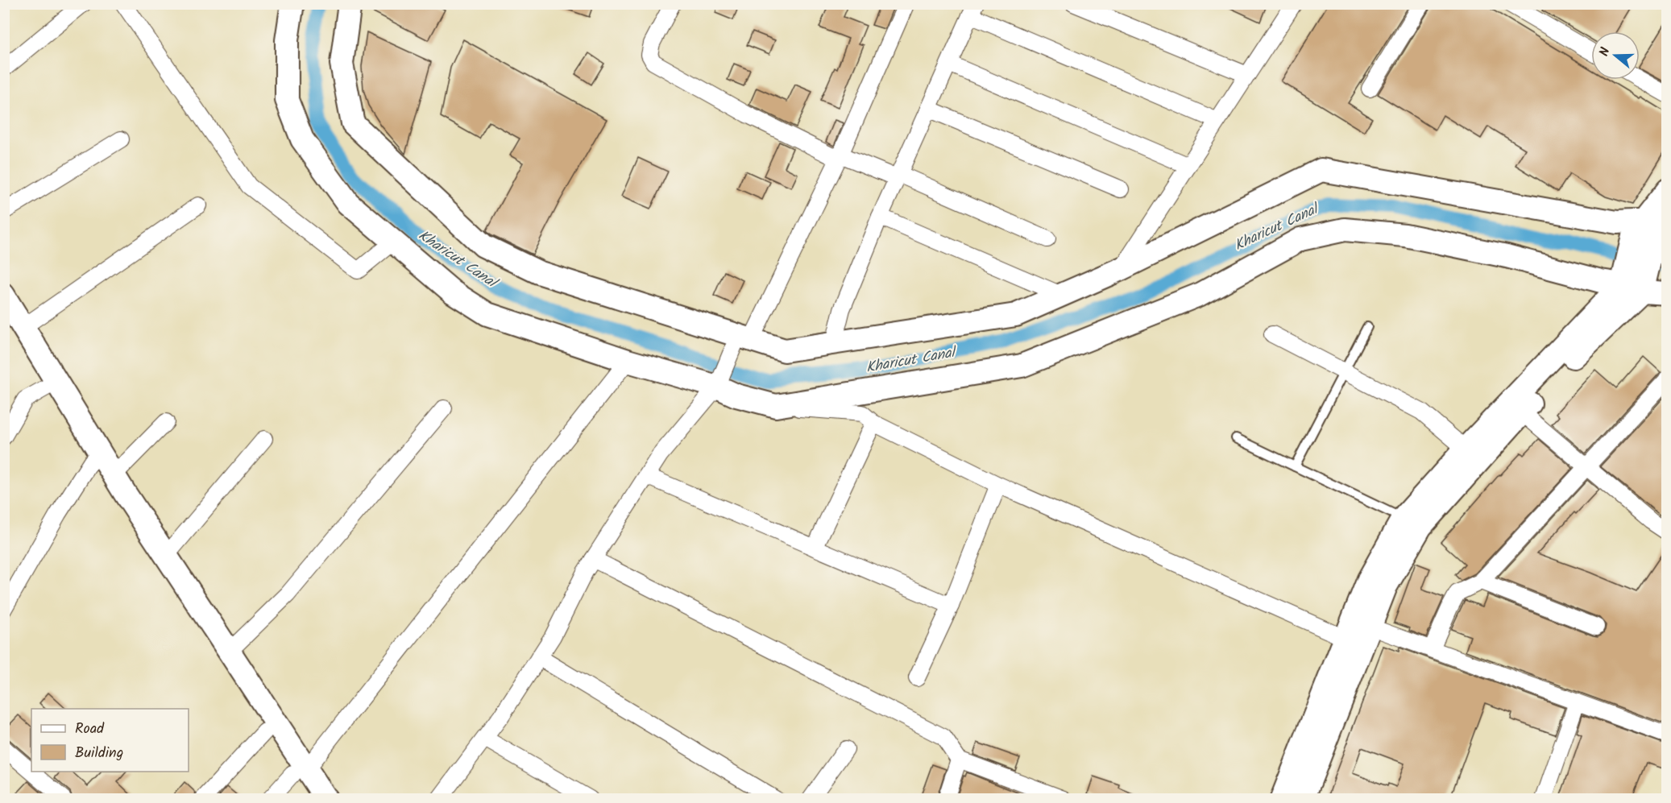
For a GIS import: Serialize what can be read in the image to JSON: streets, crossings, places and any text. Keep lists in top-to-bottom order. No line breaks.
{"water":["Kharicut Canal"],"legend":["Road","Building"],"north":"left"}
